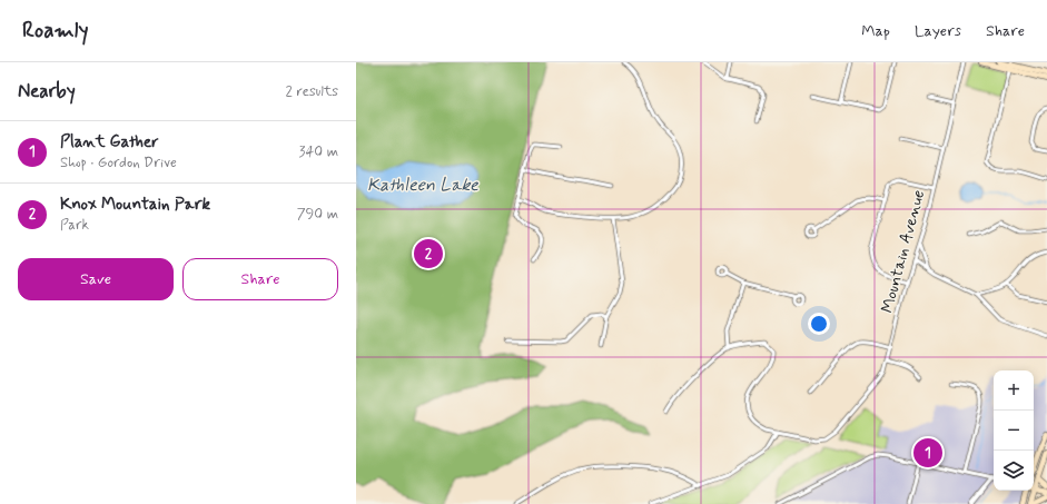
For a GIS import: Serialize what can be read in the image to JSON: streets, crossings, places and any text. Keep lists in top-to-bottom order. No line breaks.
{"streets":{"street":["Mountain Avenue"]},"water":["Kathleen Lake"],"page":{"header":"Roamly","nav":["Map","Layers","Share"],"heading":["Nearby","2 results"],"list":[{"mark":"1","name":"Plant Gather","note":"Shop · Gordon Drive","value":"340 m"},{"mark":"2","name":"Knox Mountain Park","note":"Park","value":"790 m"}],"pins":["2","1"],"buttons":["Save","Share"],"map_buttons":["+","−"]}}
